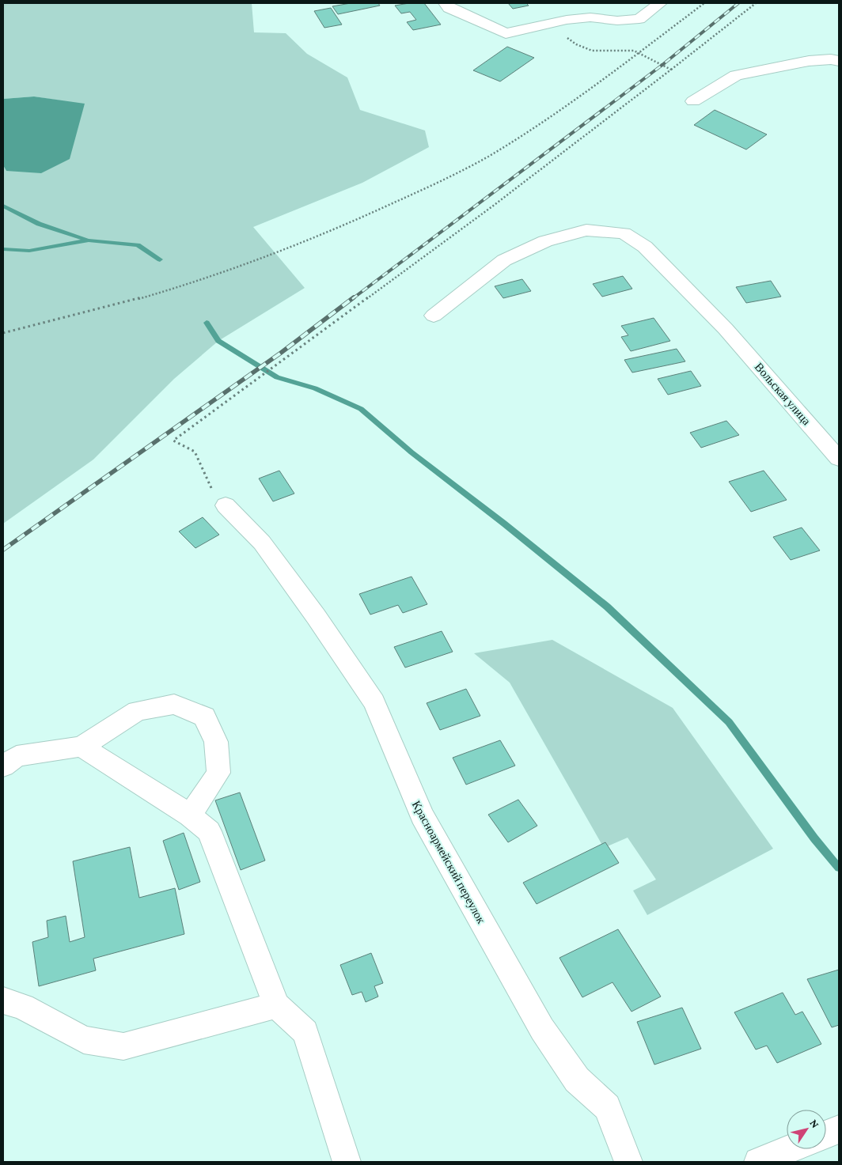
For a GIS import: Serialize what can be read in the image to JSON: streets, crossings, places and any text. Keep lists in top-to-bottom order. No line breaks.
{"streets":{"street":["Вольская улица","Красноармейский переулок"]},"north":"top right"}
